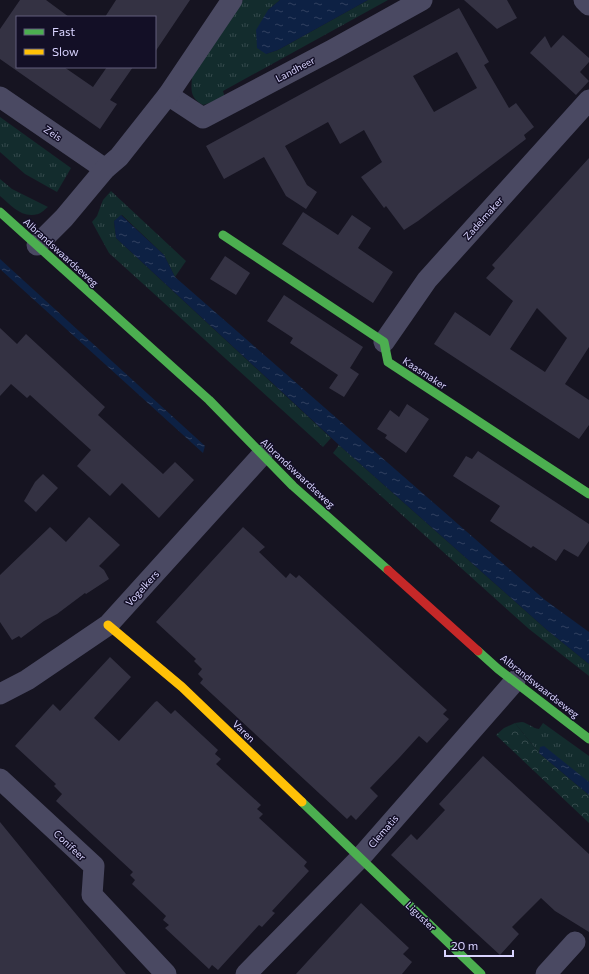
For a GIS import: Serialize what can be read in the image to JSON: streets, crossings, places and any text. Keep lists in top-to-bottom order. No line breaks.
{"streets":{"street":["Landheer","Zeis","Zadelmaker","Albrandswaardseweg","Kaasmaker","Vogelkers","Varen","Clematis","Conifeer","Liguster"]},"crossings":[["Zadelmaker","Kaasmaker"],["Albrandswaardseweg","Vogelkers"],["Albrandswaardseweg","Clematis"],["Vogelkers","Varen"],["Varen","Clematis"],["Varen","Liguster"],["Clematis","Liguster"]],"legend":["Fast","Slow"],"scale_bar":"20 m"}
